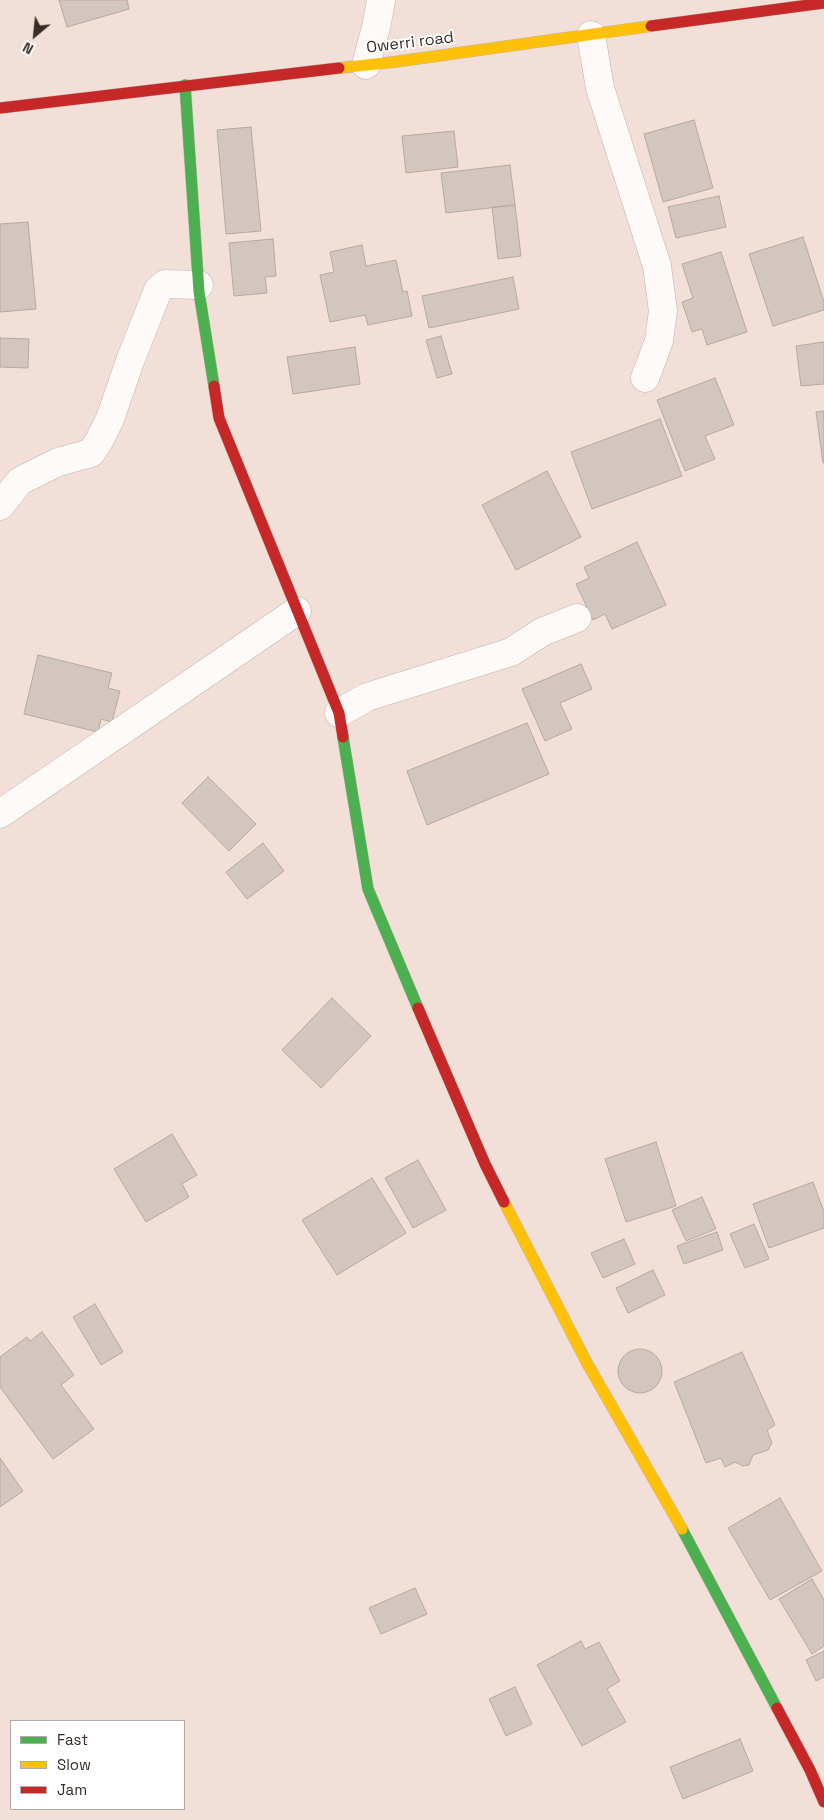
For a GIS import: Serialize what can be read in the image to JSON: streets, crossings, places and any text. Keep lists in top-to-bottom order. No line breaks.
{"streets":{"street":["Owerri road"]},"legend":["Fast","Slow","Jam"],"north":"bottom left"}
